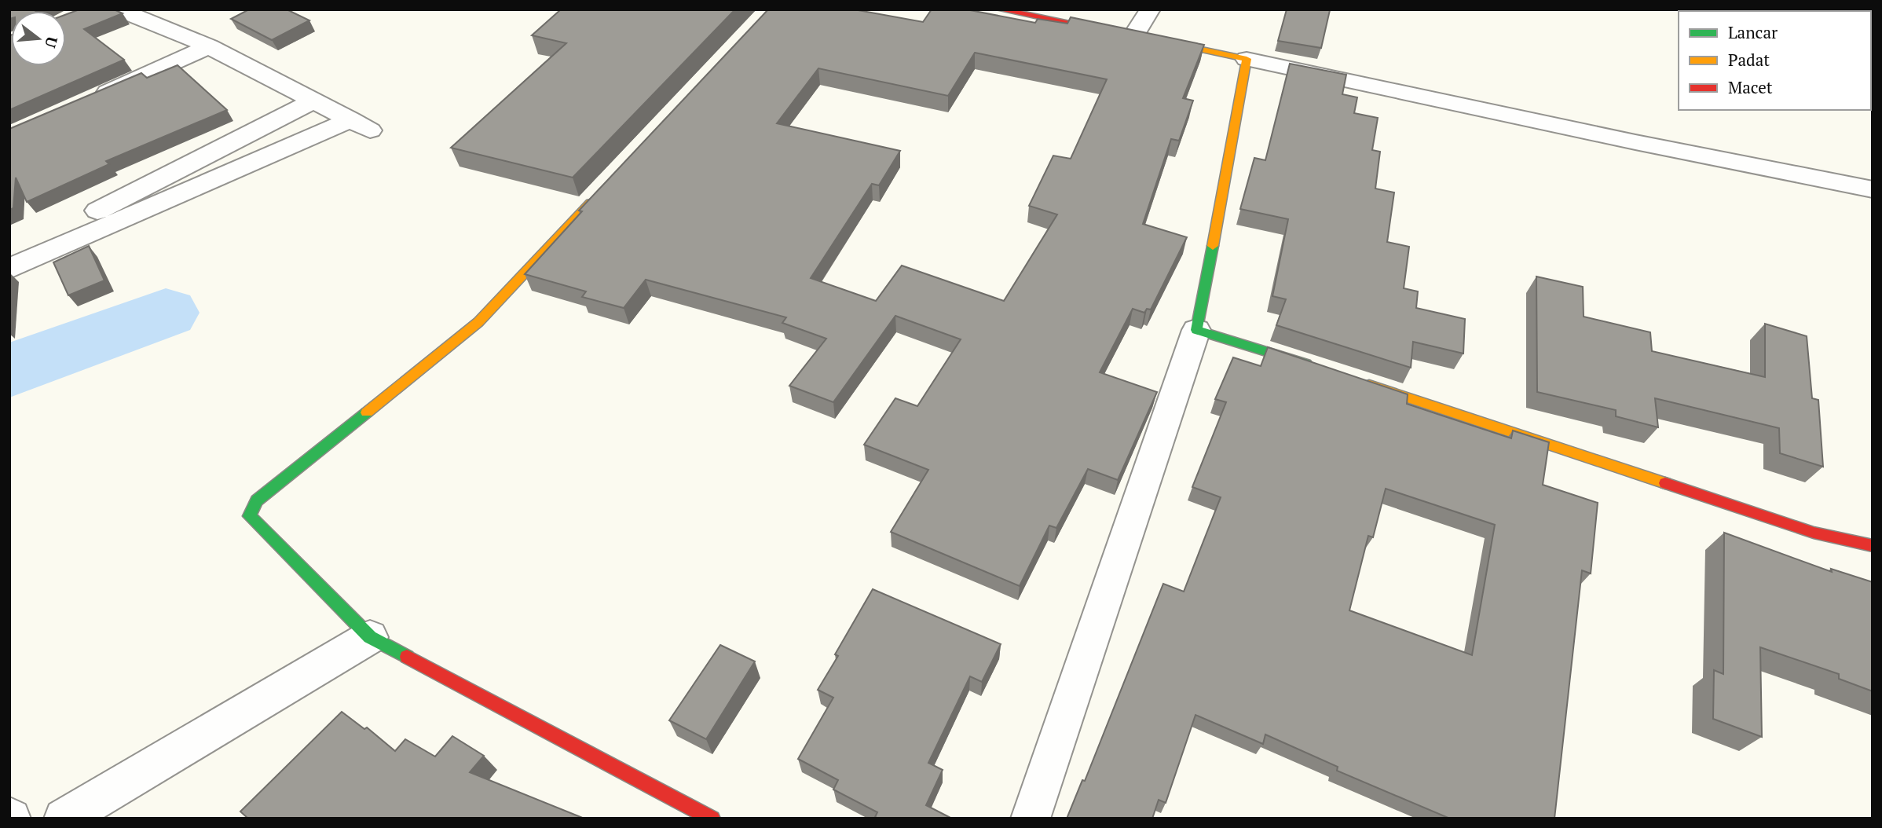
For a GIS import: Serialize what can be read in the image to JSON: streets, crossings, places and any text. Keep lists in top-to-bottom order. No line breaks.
{"legend":["Lancar","Padat","Macet"],"north":"right"}
